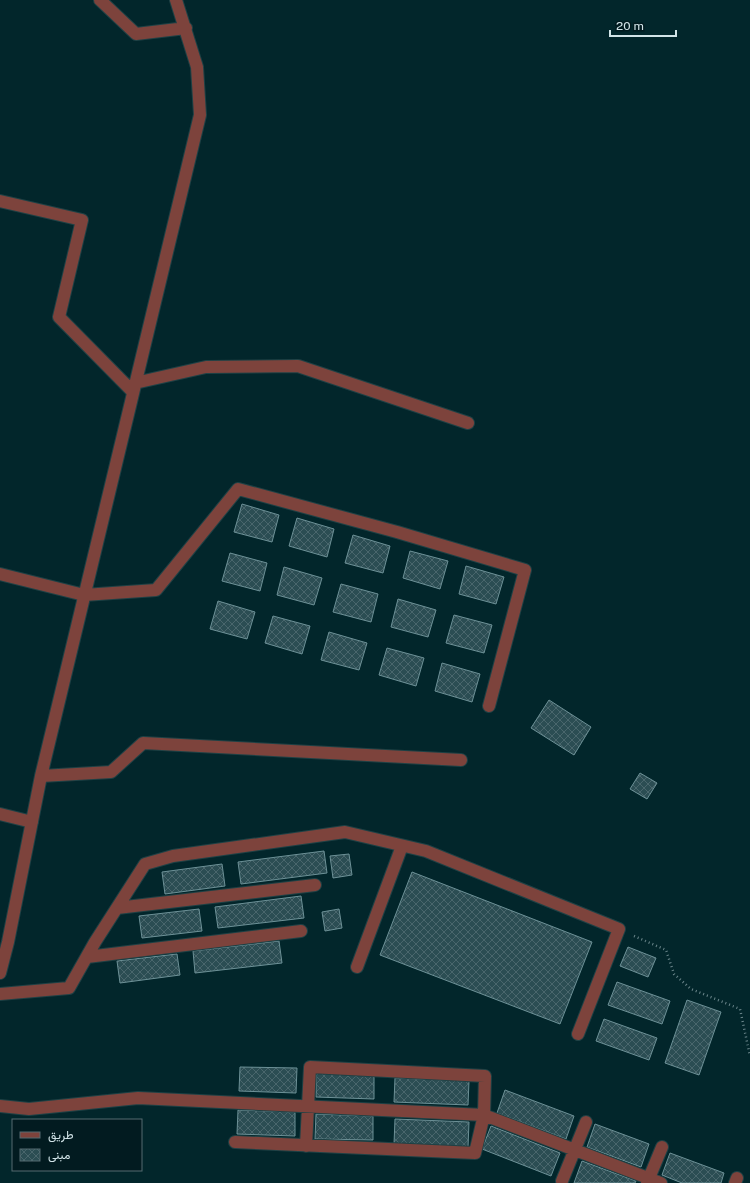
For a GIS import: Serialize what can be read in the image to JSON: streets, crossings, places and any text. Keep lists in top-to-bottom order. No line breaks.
{"legend":["طريق","مبنى"],"scale_bar":"20 m"}
